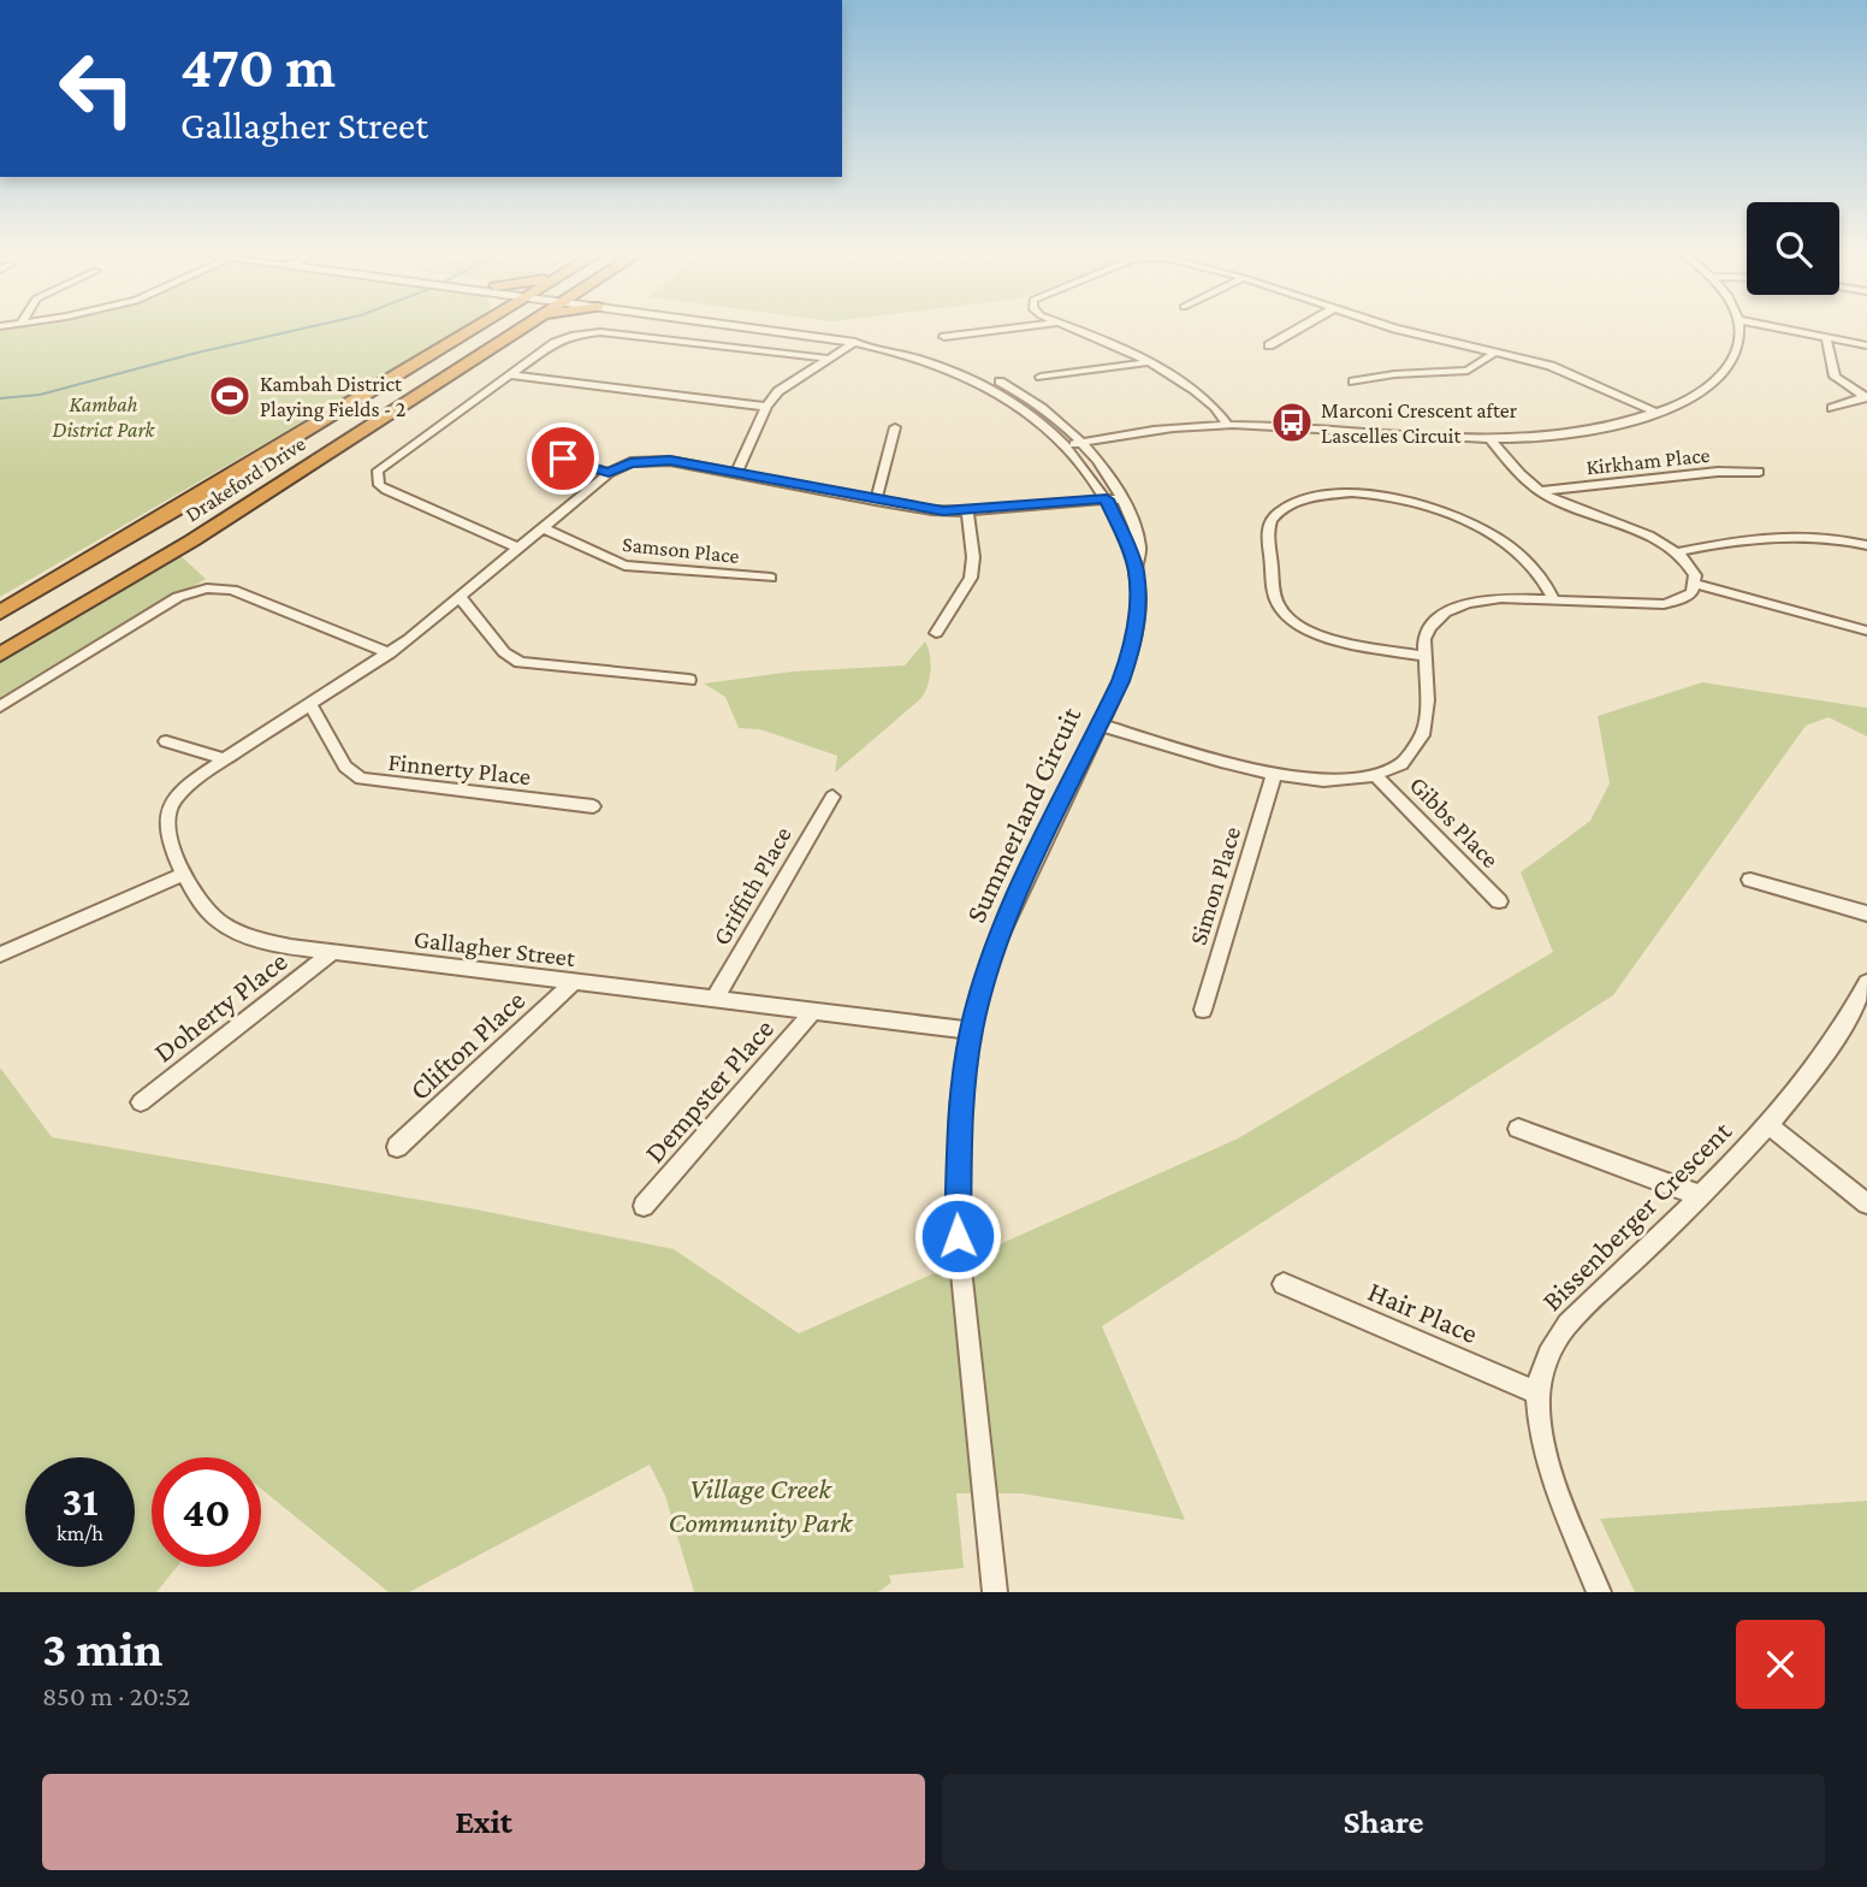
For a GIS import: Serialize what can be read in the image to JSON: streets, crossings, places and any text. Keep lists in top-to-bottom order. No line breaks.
{"streets":{"highway":["Drakeford Drive"],"street":["Kirkham Place","Samson Place","Finnerty Place","Summerland Circuit","Gibbs Place","Griffith Place","Simon Place","Gallagher Street","Doherty Place","Clifton Place","Dempster Place","Bissenberger Crescent","Hair Place"]},"crossings":[["Samson Place","Gallagher Street"],["Finnerty Place","Gallagher Street"],["Summerland Circuit","Gallagher Street"],["Griffith Place","Gallagher Street"],["Gallagher Street","Doherty Place"],["Gallagher Street","Clifton Place"],["Gallagher Street","Dempster Place"],["Bissenberger Crescent","Hair Place"]],"parks":["Kambah District Park","Village Creek Community Park"],"places":{"sports":["Kambah District Playing Fields - 2"],"bus stop":["Marconi Crescent after Lascelles Circuit"]},"page":{"turn":["470 m","Gallagher Street"],"speed":"31 km/h","limit":"40","heading":["3 min","850 m · 20:52"],"buttons":["Exit","Share"]}}
